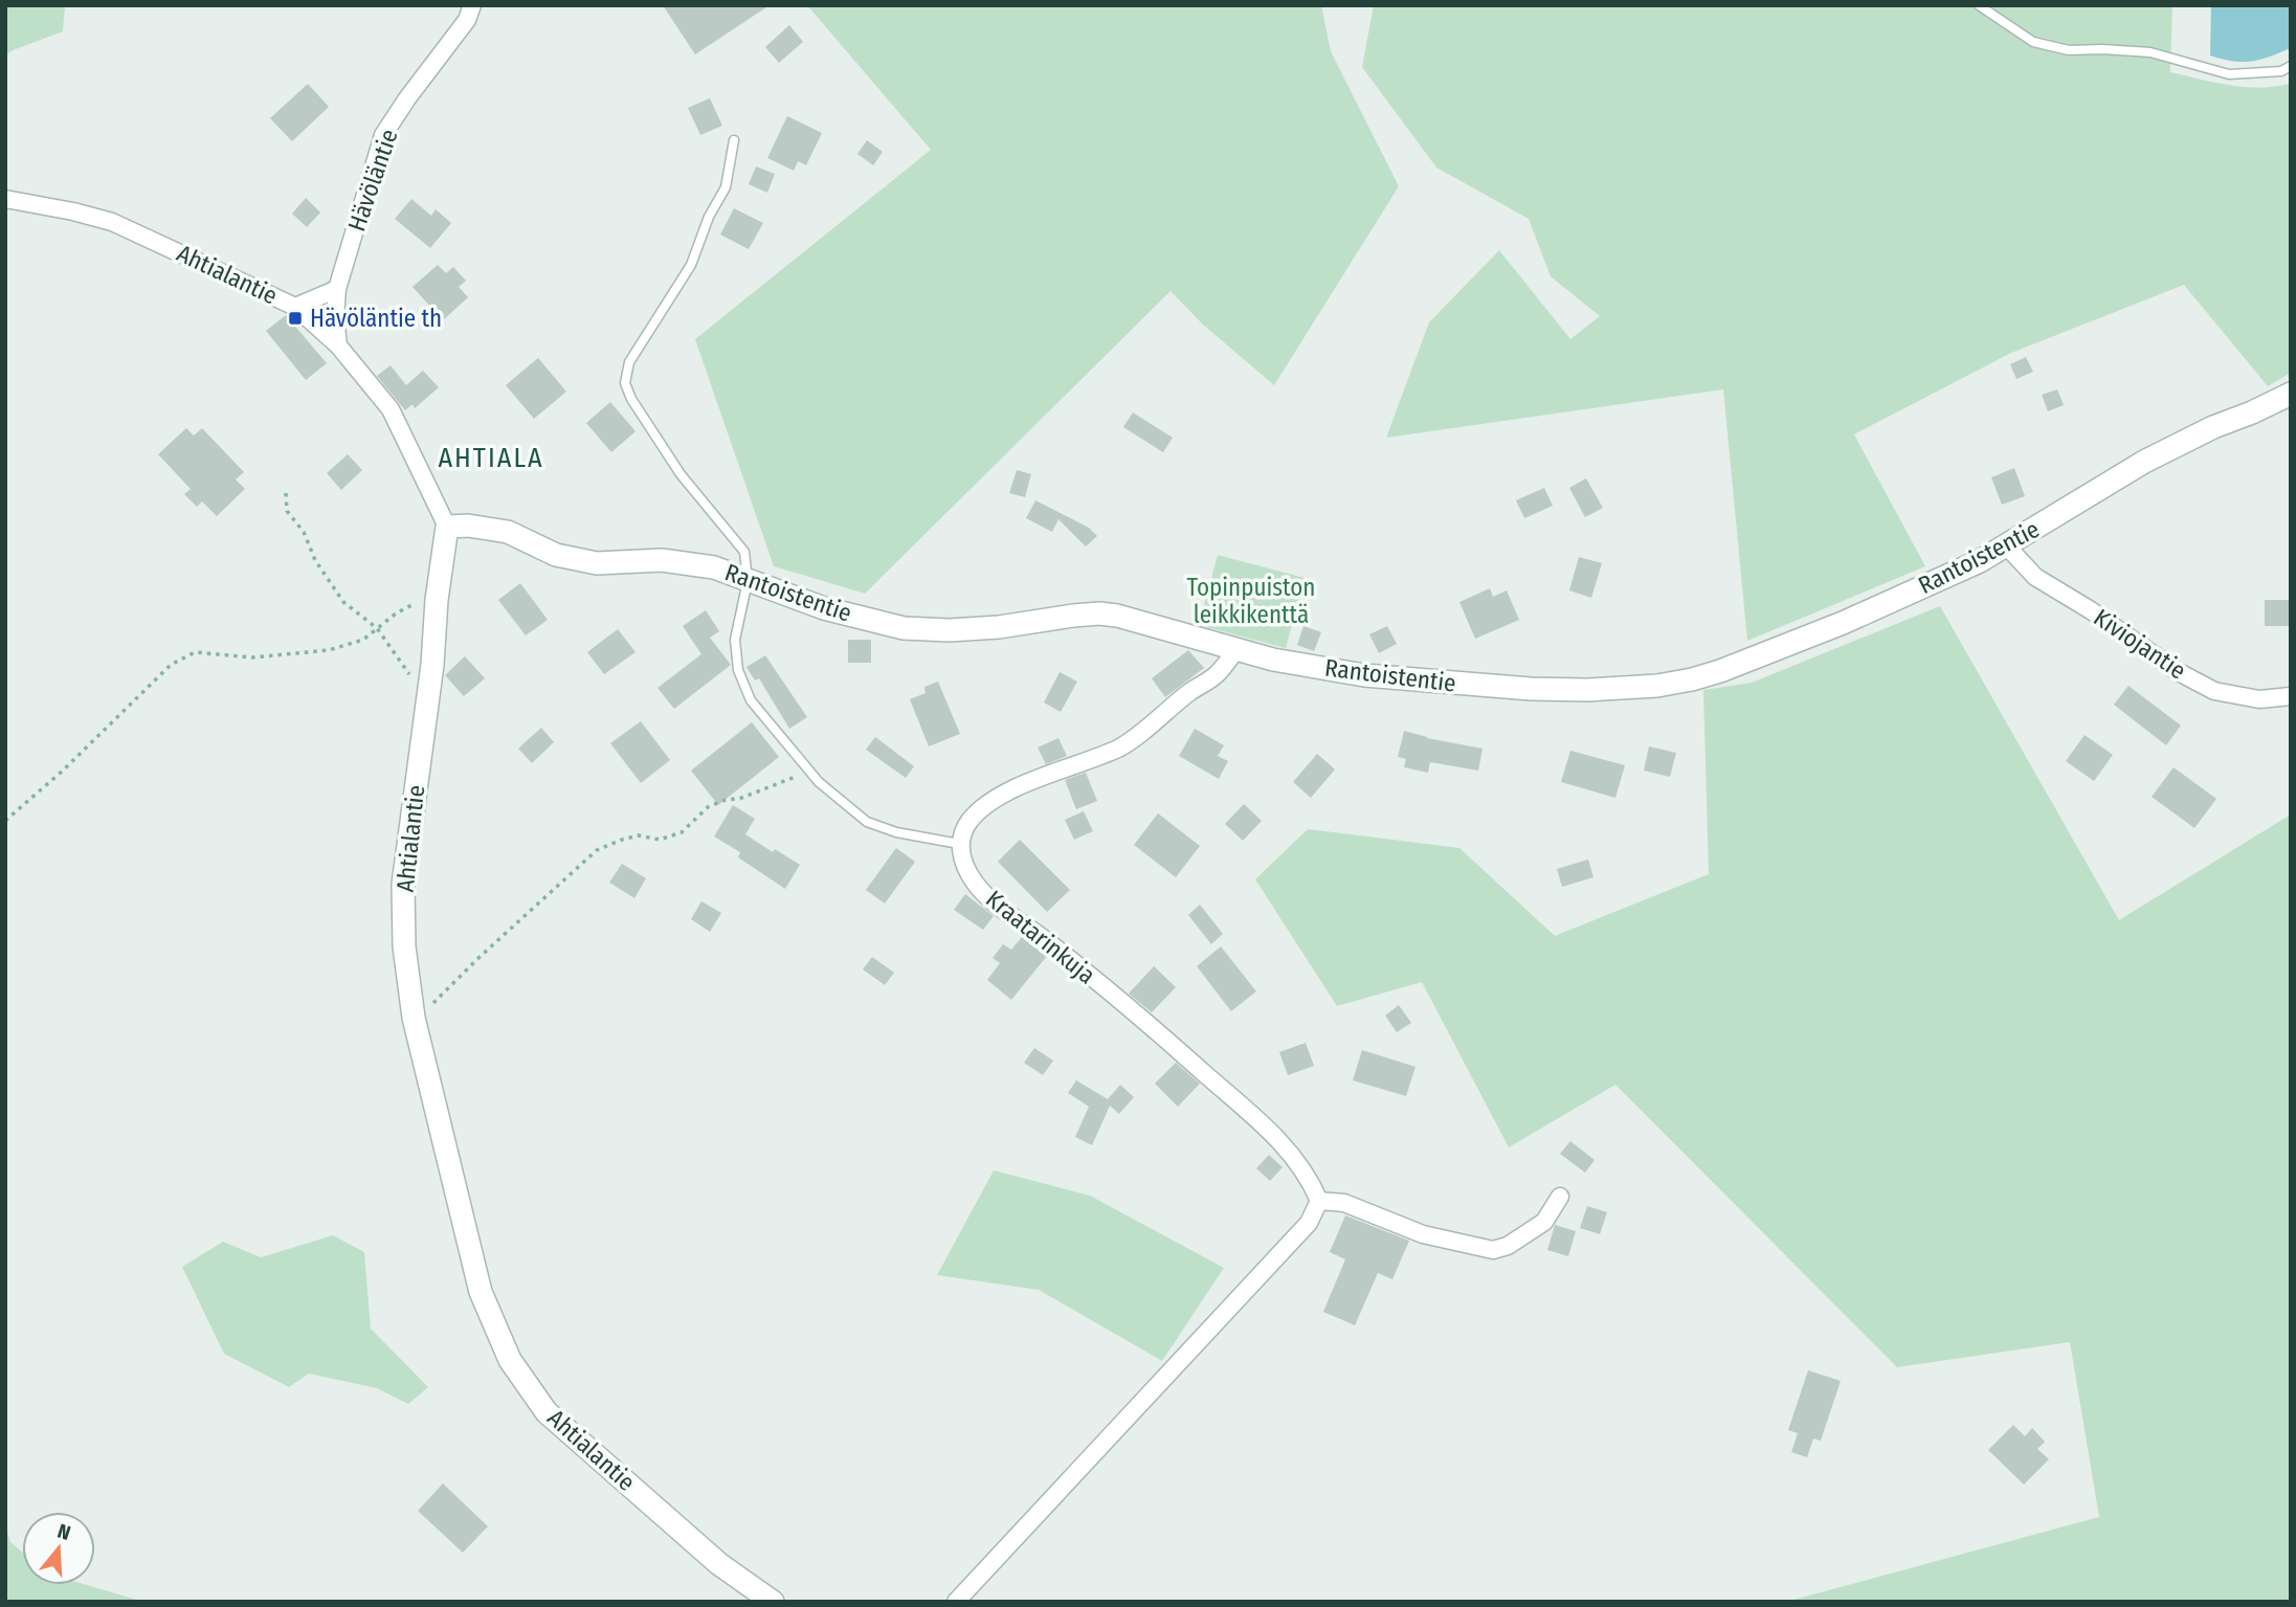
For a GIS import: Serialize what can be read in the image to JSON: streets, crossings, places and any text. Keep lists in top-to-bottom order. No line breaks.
{"streets":{"street":["Hävöläntie","Ahtialantie","Rantoistentie","Kiviojantie","Kraatarinkuja"]},"crossings":[["Hävöläntie","Ahtialantie"],["Ahtialantie","Rantoistentie"],["Rantoistentie","Kiviojantie"]],"districts":["AHTIALA"],"parks":["Topinpuiston leikkikenttä"],"places":{"transit":["Hävöläntie th"]},"north":"top"}
